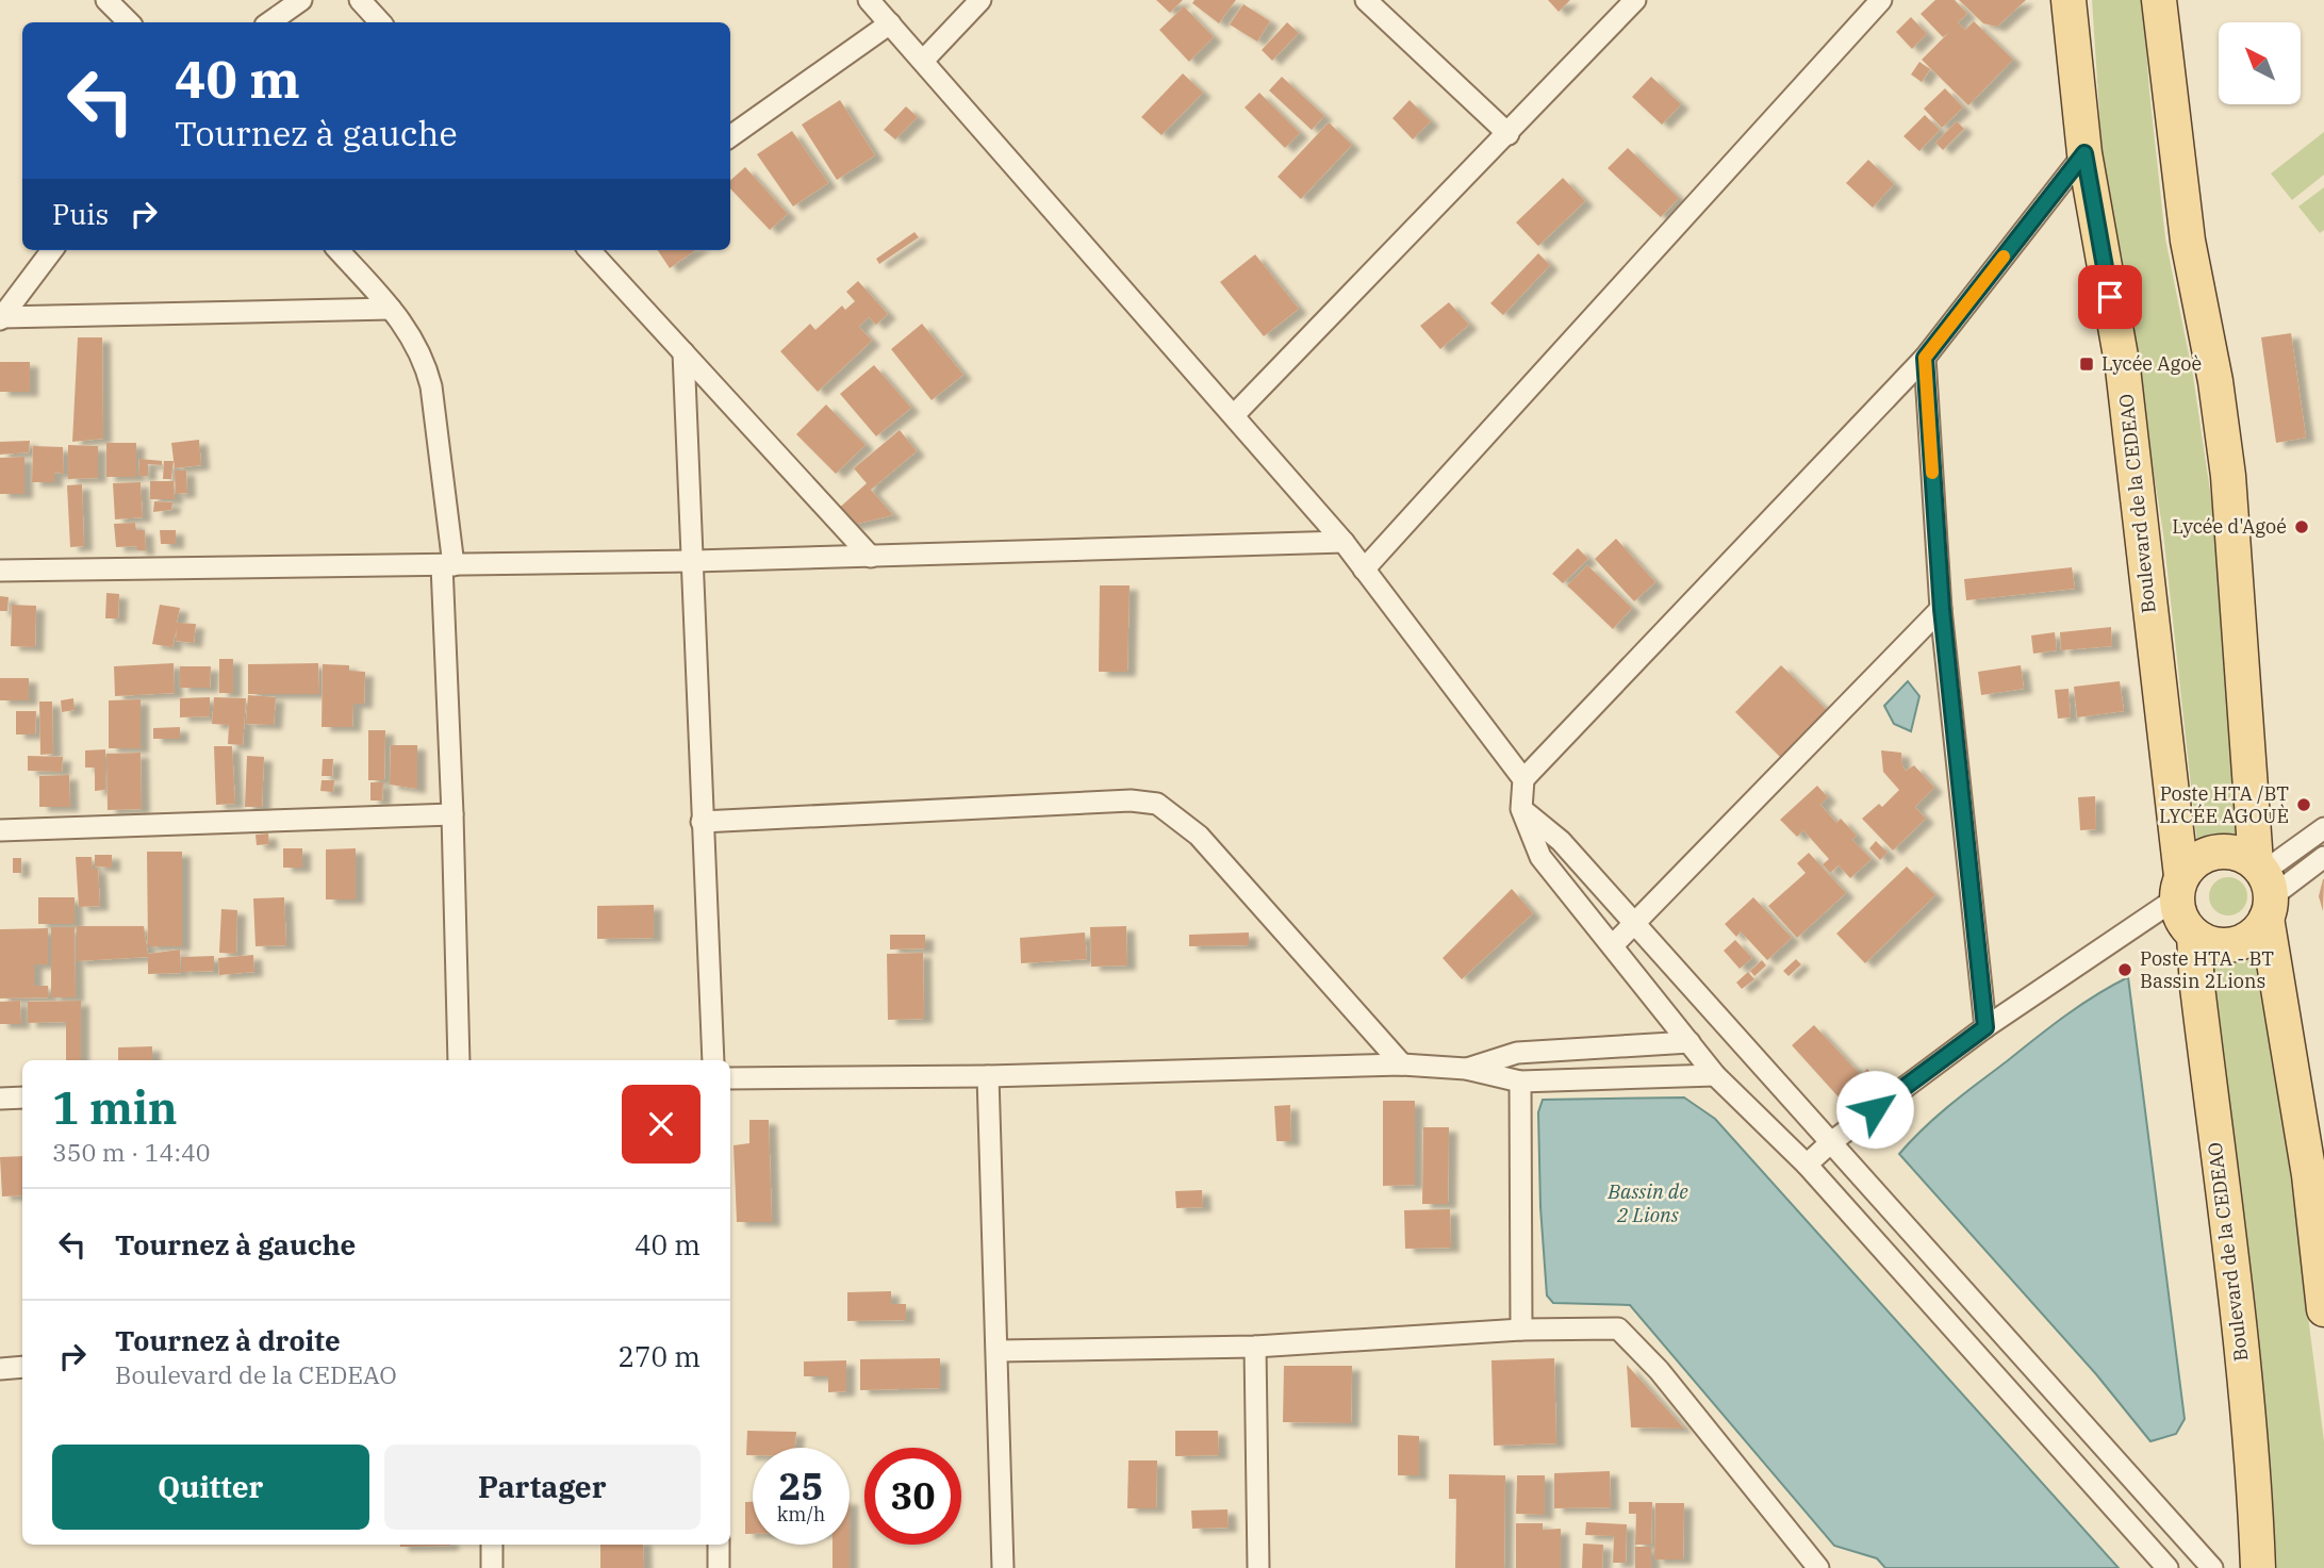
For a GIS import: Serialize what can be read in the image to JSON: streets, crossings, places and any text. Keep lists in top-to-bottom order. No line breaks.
{"streets":{"main road":["Boulevard de la CEDEAO"]},"water":["Bassin de 2 Lions"],"places":{"transit":["Lycée Agoè"],"other":["Lycée d'Agoé","Poste HTA /BT LYCÉE AGOUÈ","Poste HTA - BT Bassin 2Lions"]},"north":"top left","page":{"turn":["40 m","Tournez à gauche"],"then":"Puis","heading":["1 min","350 m · 14:40"],"list":[{"name":"Tournez à gauche","value":"40 m"},{"name":"Tournez à droite","note":"Boulevard de la CEDEAO","value":"270 m"}],"buttons":["Quitter","Partager"],"speed":"25 km/h","limit":"30"}}
